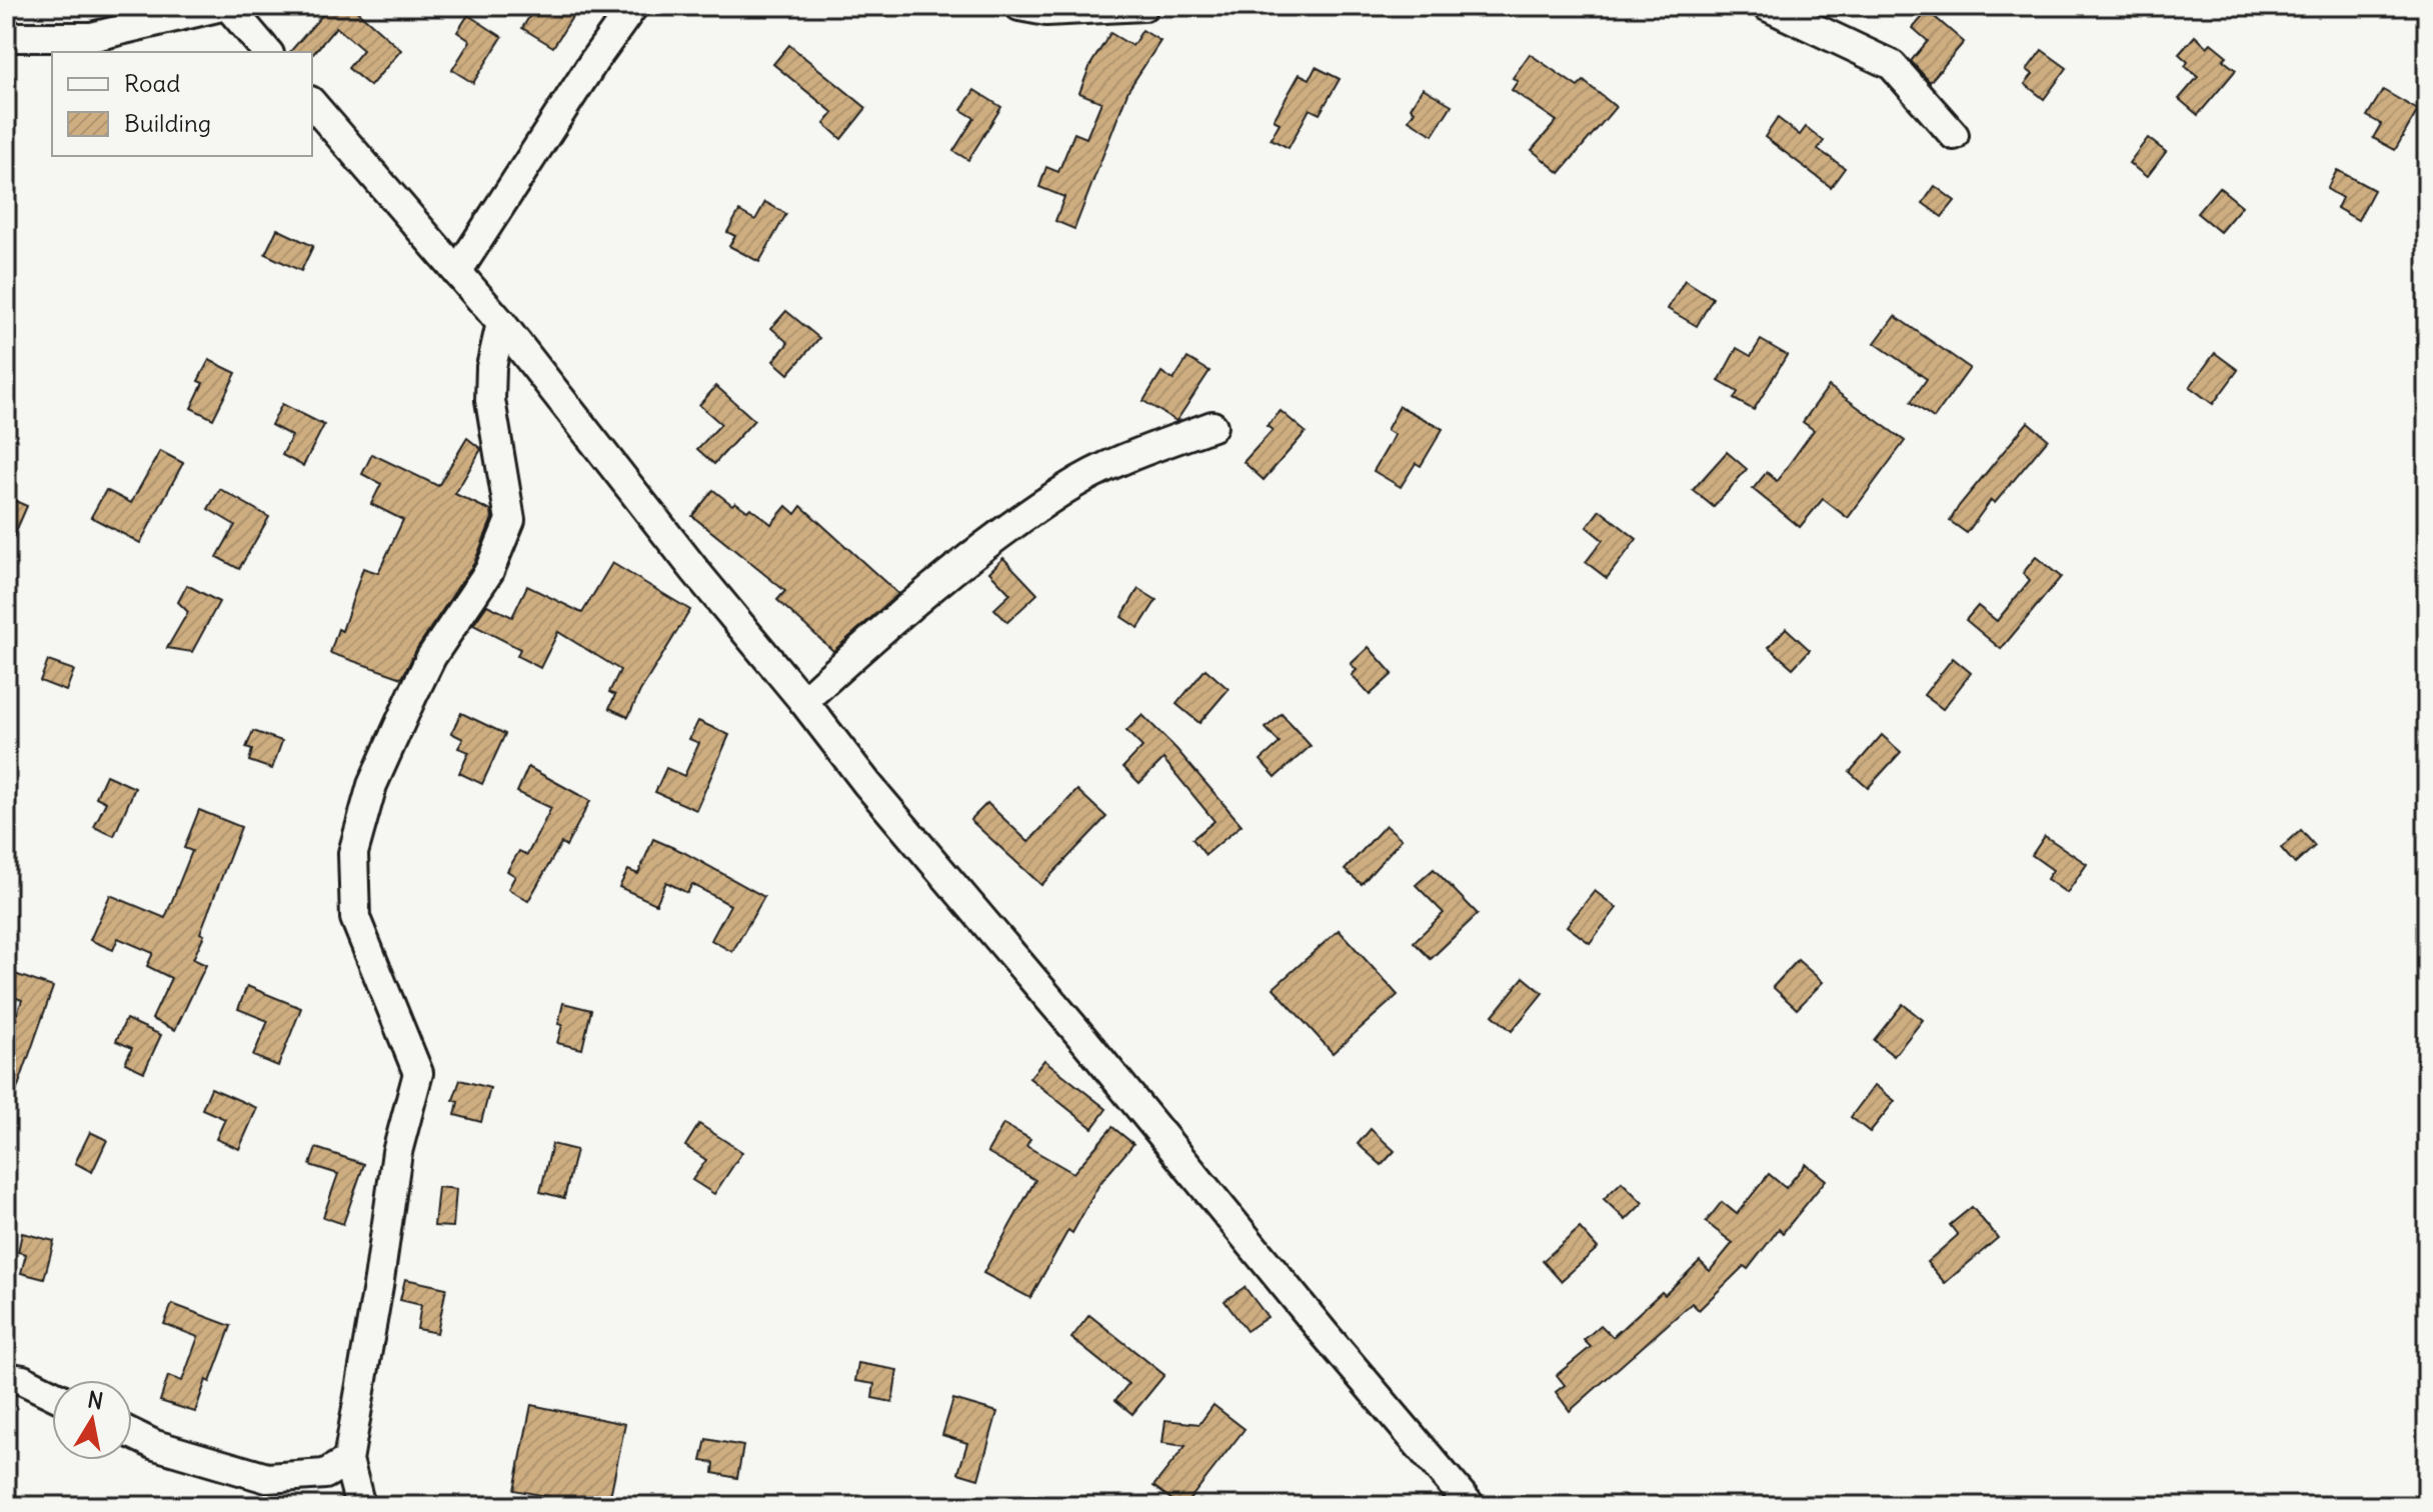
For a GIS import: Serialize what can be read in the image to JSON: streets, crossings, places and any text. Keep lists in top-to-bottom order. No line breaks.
{"legend":["Road","Building"],"north":"top"}
